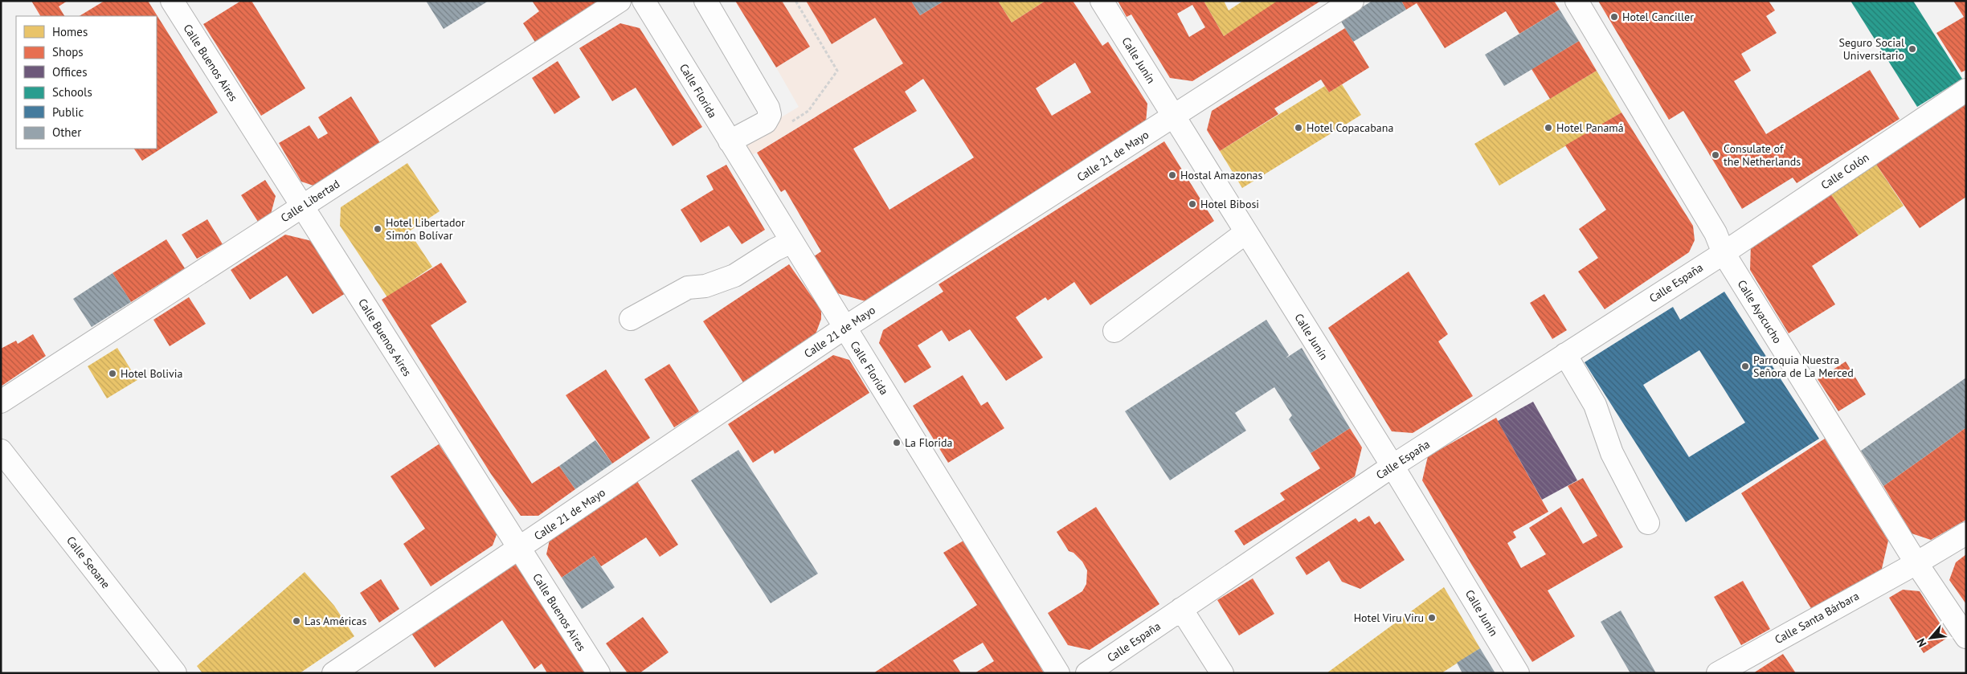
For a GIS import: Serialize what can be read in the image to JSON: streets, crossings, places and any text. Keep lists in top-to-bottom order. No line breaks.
{"streets":{"street":["Calle Junín","Calle Buenos Aires","Calle Florida","Calle 21 de Mayo","Calle Colón","Calle Libertad","Calle España","Calle Ayacucho","Calle Seoane","Calle Santa Bárbara"]},"crossings":[["Calle Junín","Calle 21 de Mayo"],["Calle Junín","Calle España"],["Calle Buenos Aires","Calle 21 de Mayo"],["Calle Buenos Aires","Calle Libertad"],["Calle Florida","Calle 21 de Mayo"],["Calle Colón","Calle España"],["Calle Colón","Calle Ayacucho"],["Calle España","Calle Ayacucho"],["Calle Ayacucho","Calle Santa Bárbara"]],"places":["Hotel Canciller","Seguro Social Universitario","Hotel Copacabana","Hotel Panamá","Consulate of the Netherlands","Hostal Amazonas","Hotel Bibosi","Hotel Libertador Simón Bolívar","Parroquia Nuestra Señora de La Merced","Hotel Bolivia","La Florida","Hotel Viru Viru","Las Américas"],"legend":["Homes","Shops","Offices","Schools","Public","Other"],"north":"bottom left"}
